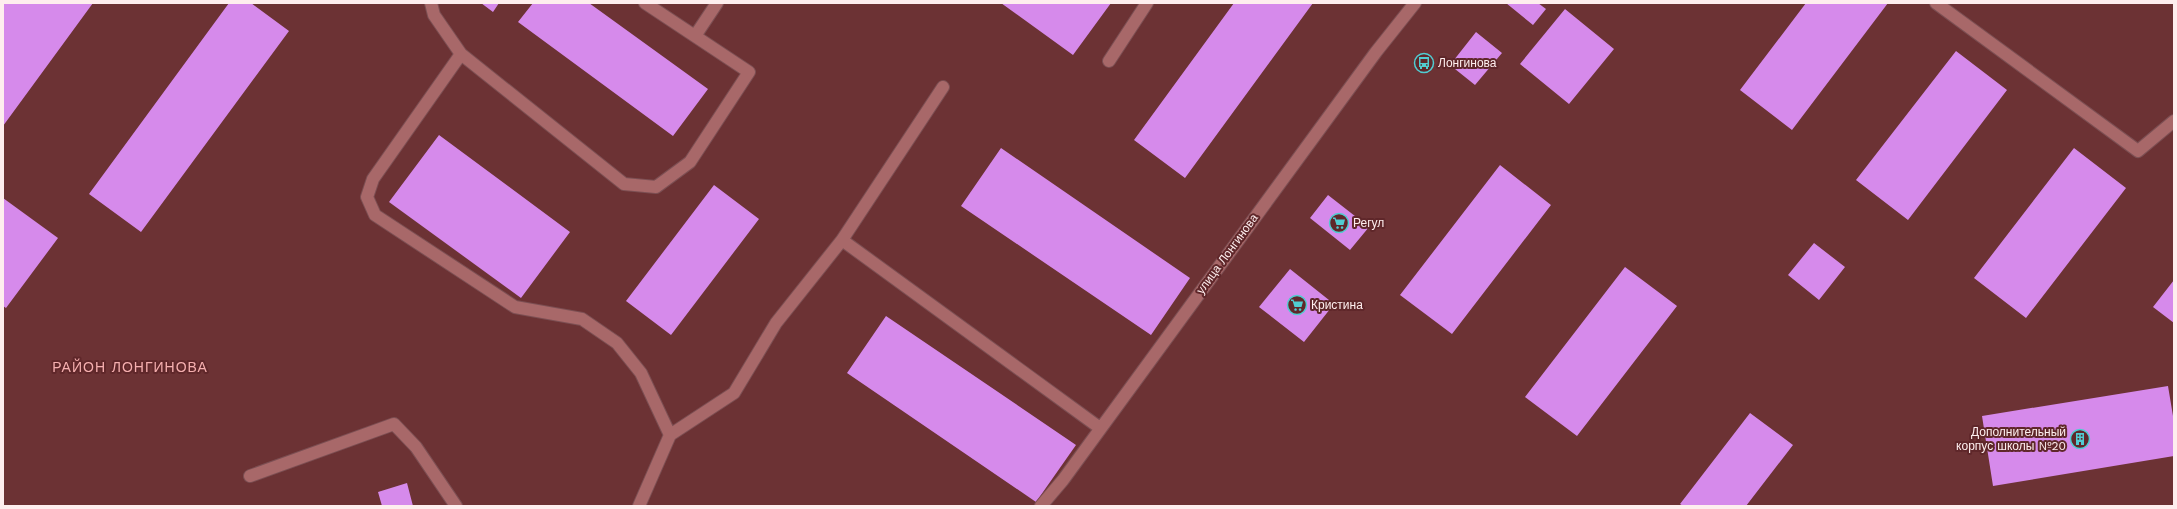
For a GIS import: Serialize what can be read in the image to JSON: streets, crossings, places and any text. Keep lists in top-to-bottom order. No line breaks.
{"streets":{"street":["улица Лонгинова"]},"districts":["РАЙОН ЛОНГИНОВА"],"places":{"bus stop":["Лонгинова"],"supermarket":["Регул","Кристина"],"building":["Дополнительный корпус школы №20"]}}
